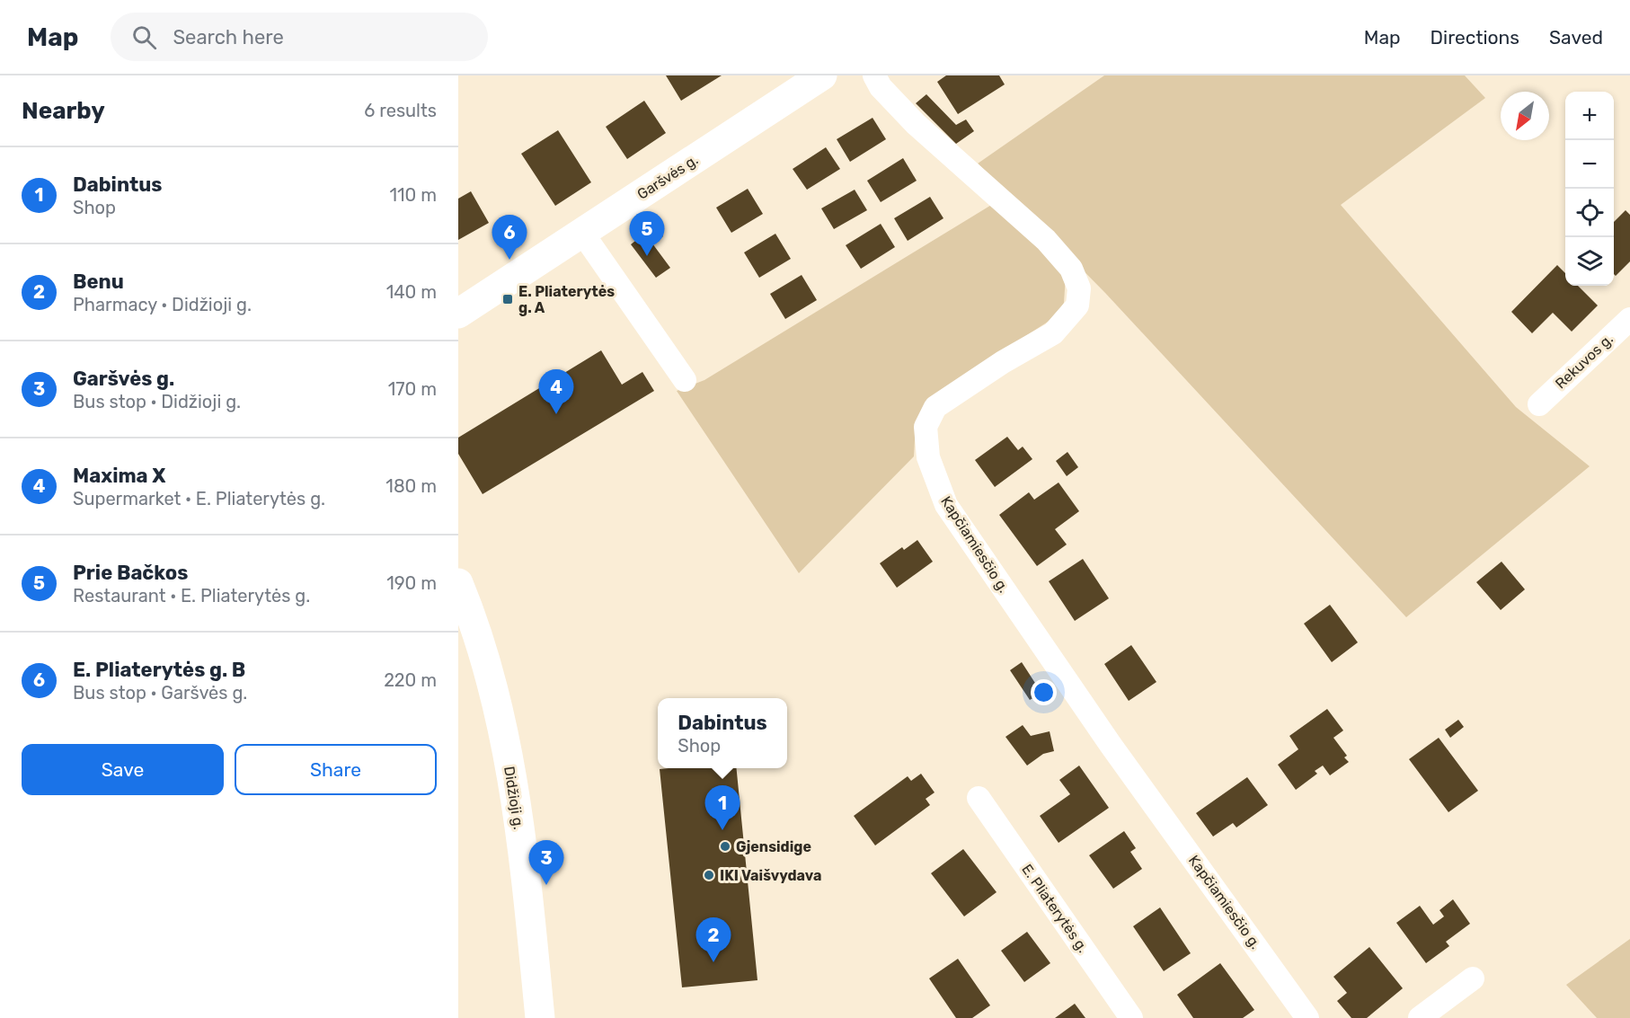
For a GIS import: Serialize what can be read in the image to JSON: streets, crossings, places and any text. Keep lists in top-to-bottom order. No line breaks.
{"streets":{"main road":["Garšvės g.","Didžioji g."],"street":["Rekuvos g.","Kapčiamiesčio g.","E. Pliaterytės g."]},"places":{"transit":["E. Pliaterytės g. A"],"other":["Gjensidige","IKI Vaišvydava"]},"north":"bottom left","page":{"header":"Map","search":"Search here","nav":["Map","Directions","Saved"],"heading":["Nearby","6 results"],"map_buttons":["+","−"],"list":[{"mark":"1","name":"Dabintus","note":"Shop","value":"110 m"},{"mark":"2","name":"Benu","note":"Pharmacy · Didžioji g.","value":"140 m"},{"mark":"3","name":"Garšvės g.","note":"Bus stop · Didžioji g.","value":"170 m"},{"mark":"4","name":"Maxima X","note":"Supermarket · E. Pliaterytės g.","value":"180 m"},{"mark":"5","name":"Prie Bačkos","note":"Restaurant · E. Pliaterytės g.","value":"190 m"},{"mark":"6","name":"E. Pliaterytės g. B","note":"Bus stop · Garšvės g.","value":"220 m"}],"pins":["5","6","4","1","3","2"],"popup":["Dabintus","Shop"],"buttons":["Save","Share"]}}
